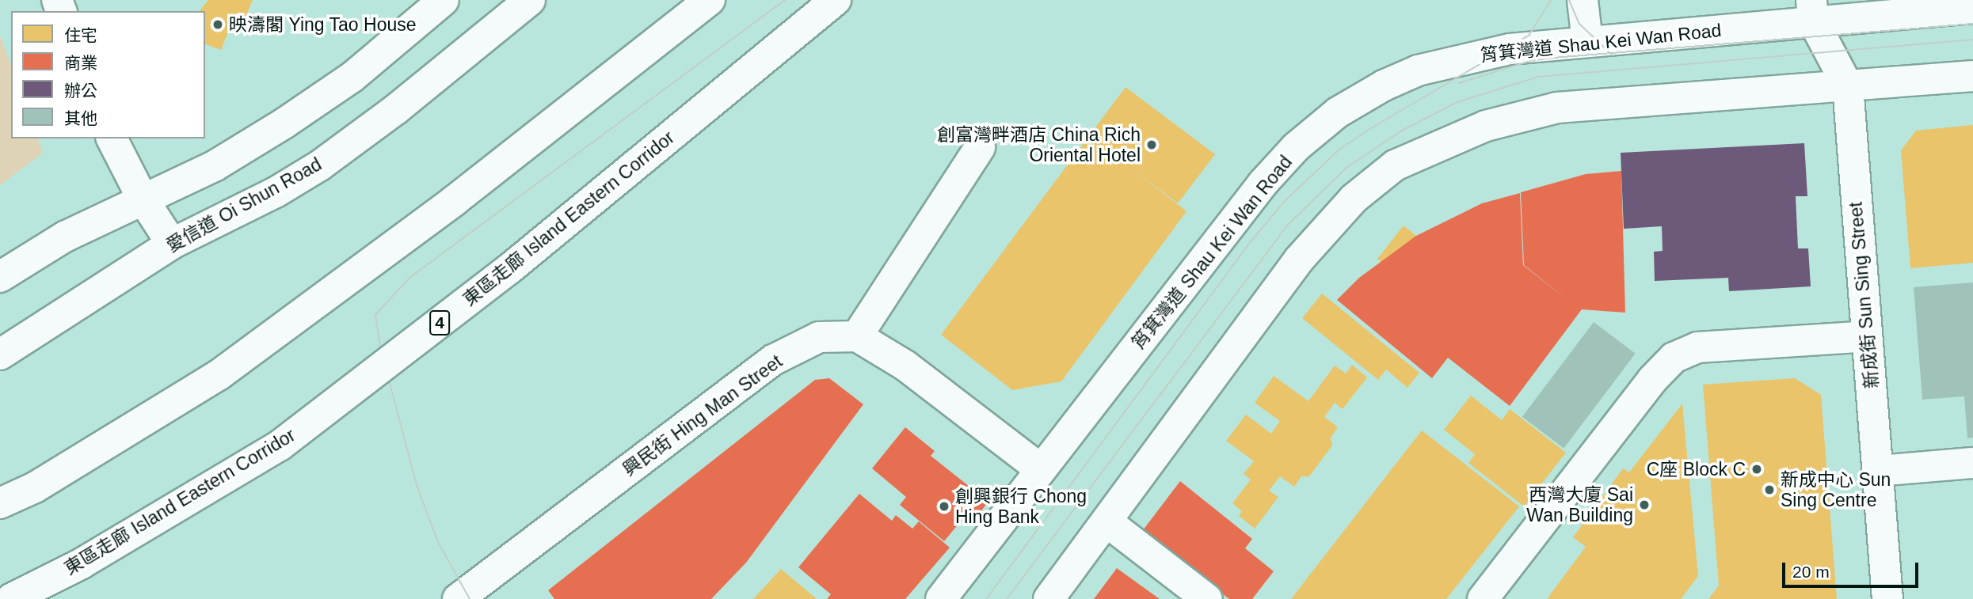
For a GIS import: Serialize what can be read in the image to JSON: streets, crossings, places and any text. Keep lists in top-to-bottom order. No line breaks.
{"streets":{"main road":["筲箕灣道 Shau Kei Wan Road","愛信道 Oi Shun Road","東區走廊 Island Eastern Corridor","新成街 Sun Sing Street","4","興民街 Hing Man Street"]},"crossings":[["筲箕灣道 Shau Kei Wan Road","新成街 Sun Sing Street"]],"places":["映濤閣 Ying Tao House","創富灣畔酒店 China Rich Oriental Hotel","C座 Block C","新成中心 Sun Sing Centre","西灣大廈 Sai Wan Building","創興銀行 Chong Hing Bank"],"legend":["住宅","商業","辦公","其他"],"scale_bar":"20 m"}
